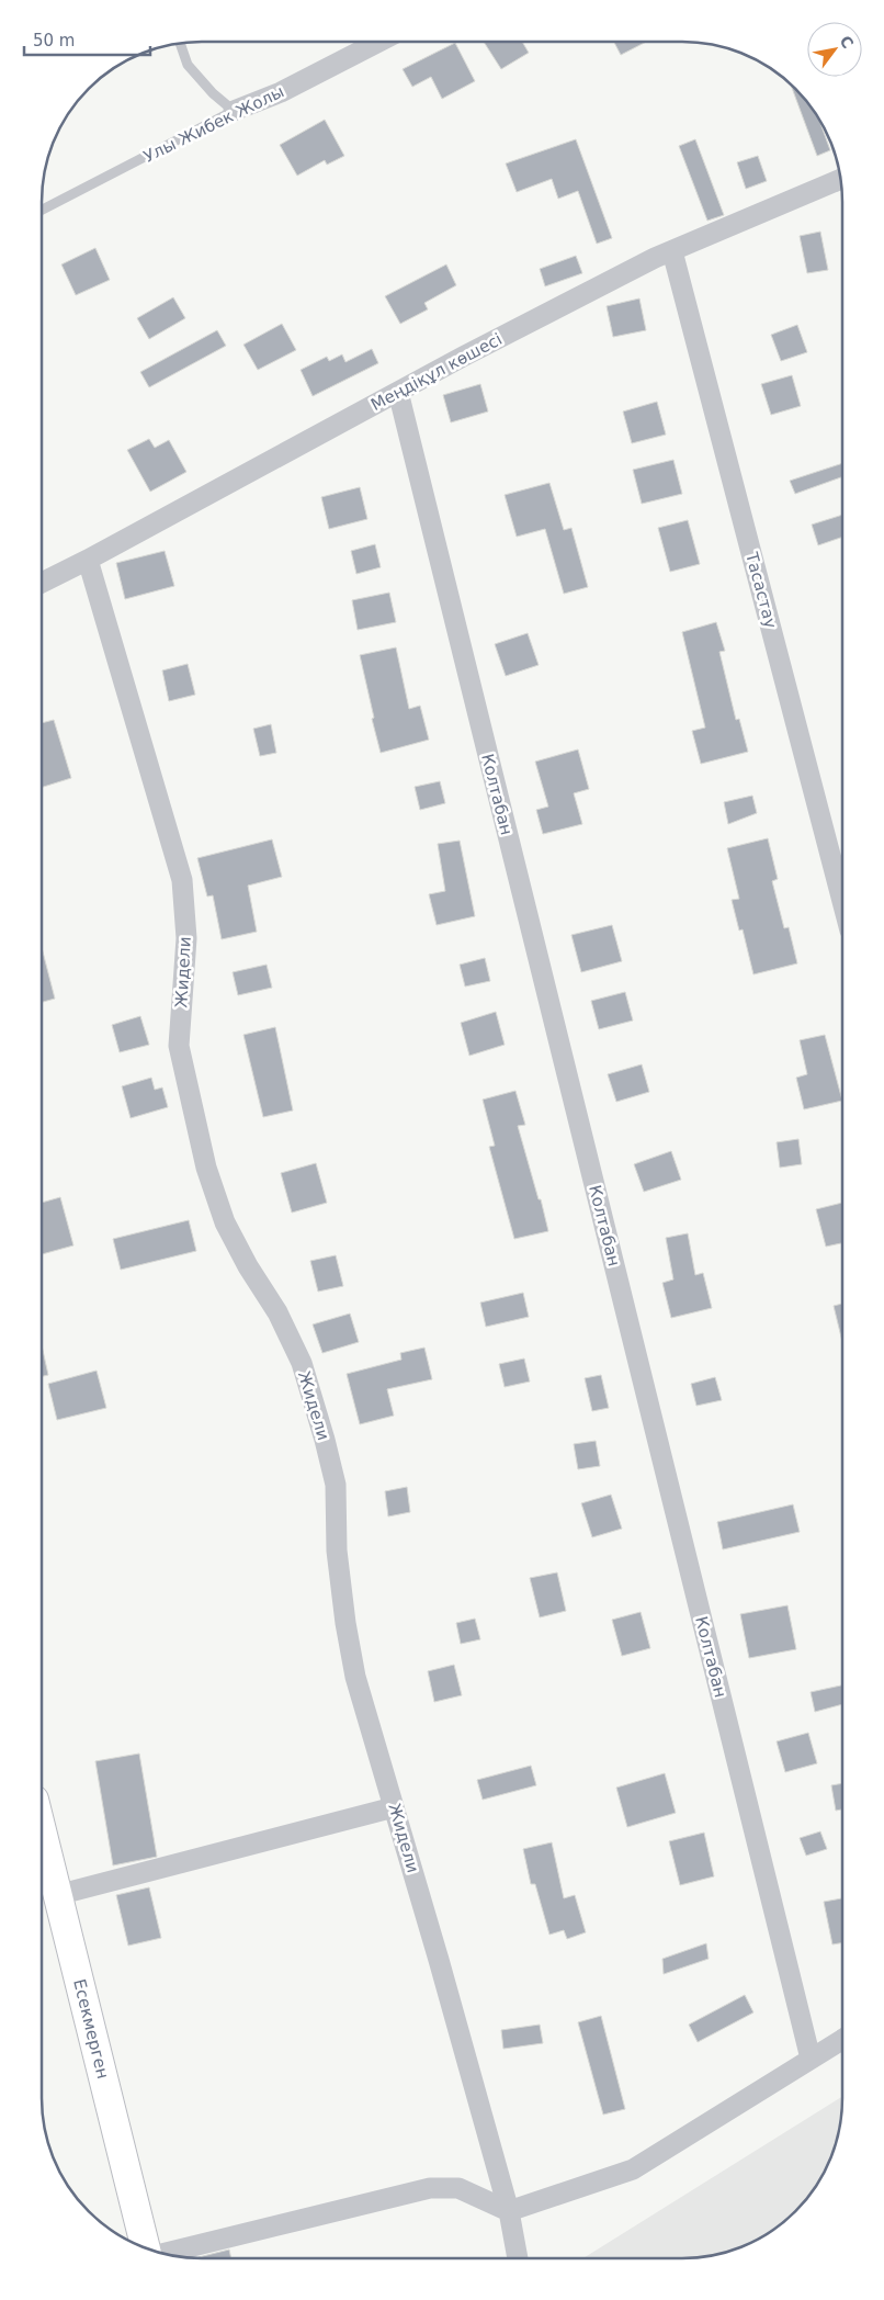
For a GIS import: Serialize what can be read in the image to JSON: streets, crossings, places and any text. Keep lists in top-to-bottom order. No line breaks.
{"streets":{"street":["Улы Жибек Жолы","Меңдіқұл көшесі","Тасастау","Колтабан","Жидели","Eсекмерген"]},"crossings":[["Меңдіқұл көшесі","Тасастау"],["Меңдіқұл көшесі","Колтабан"],["Меңдіқұл көшесі","Жидели"]],"scale_bar":"50 m","north":"top right"}
